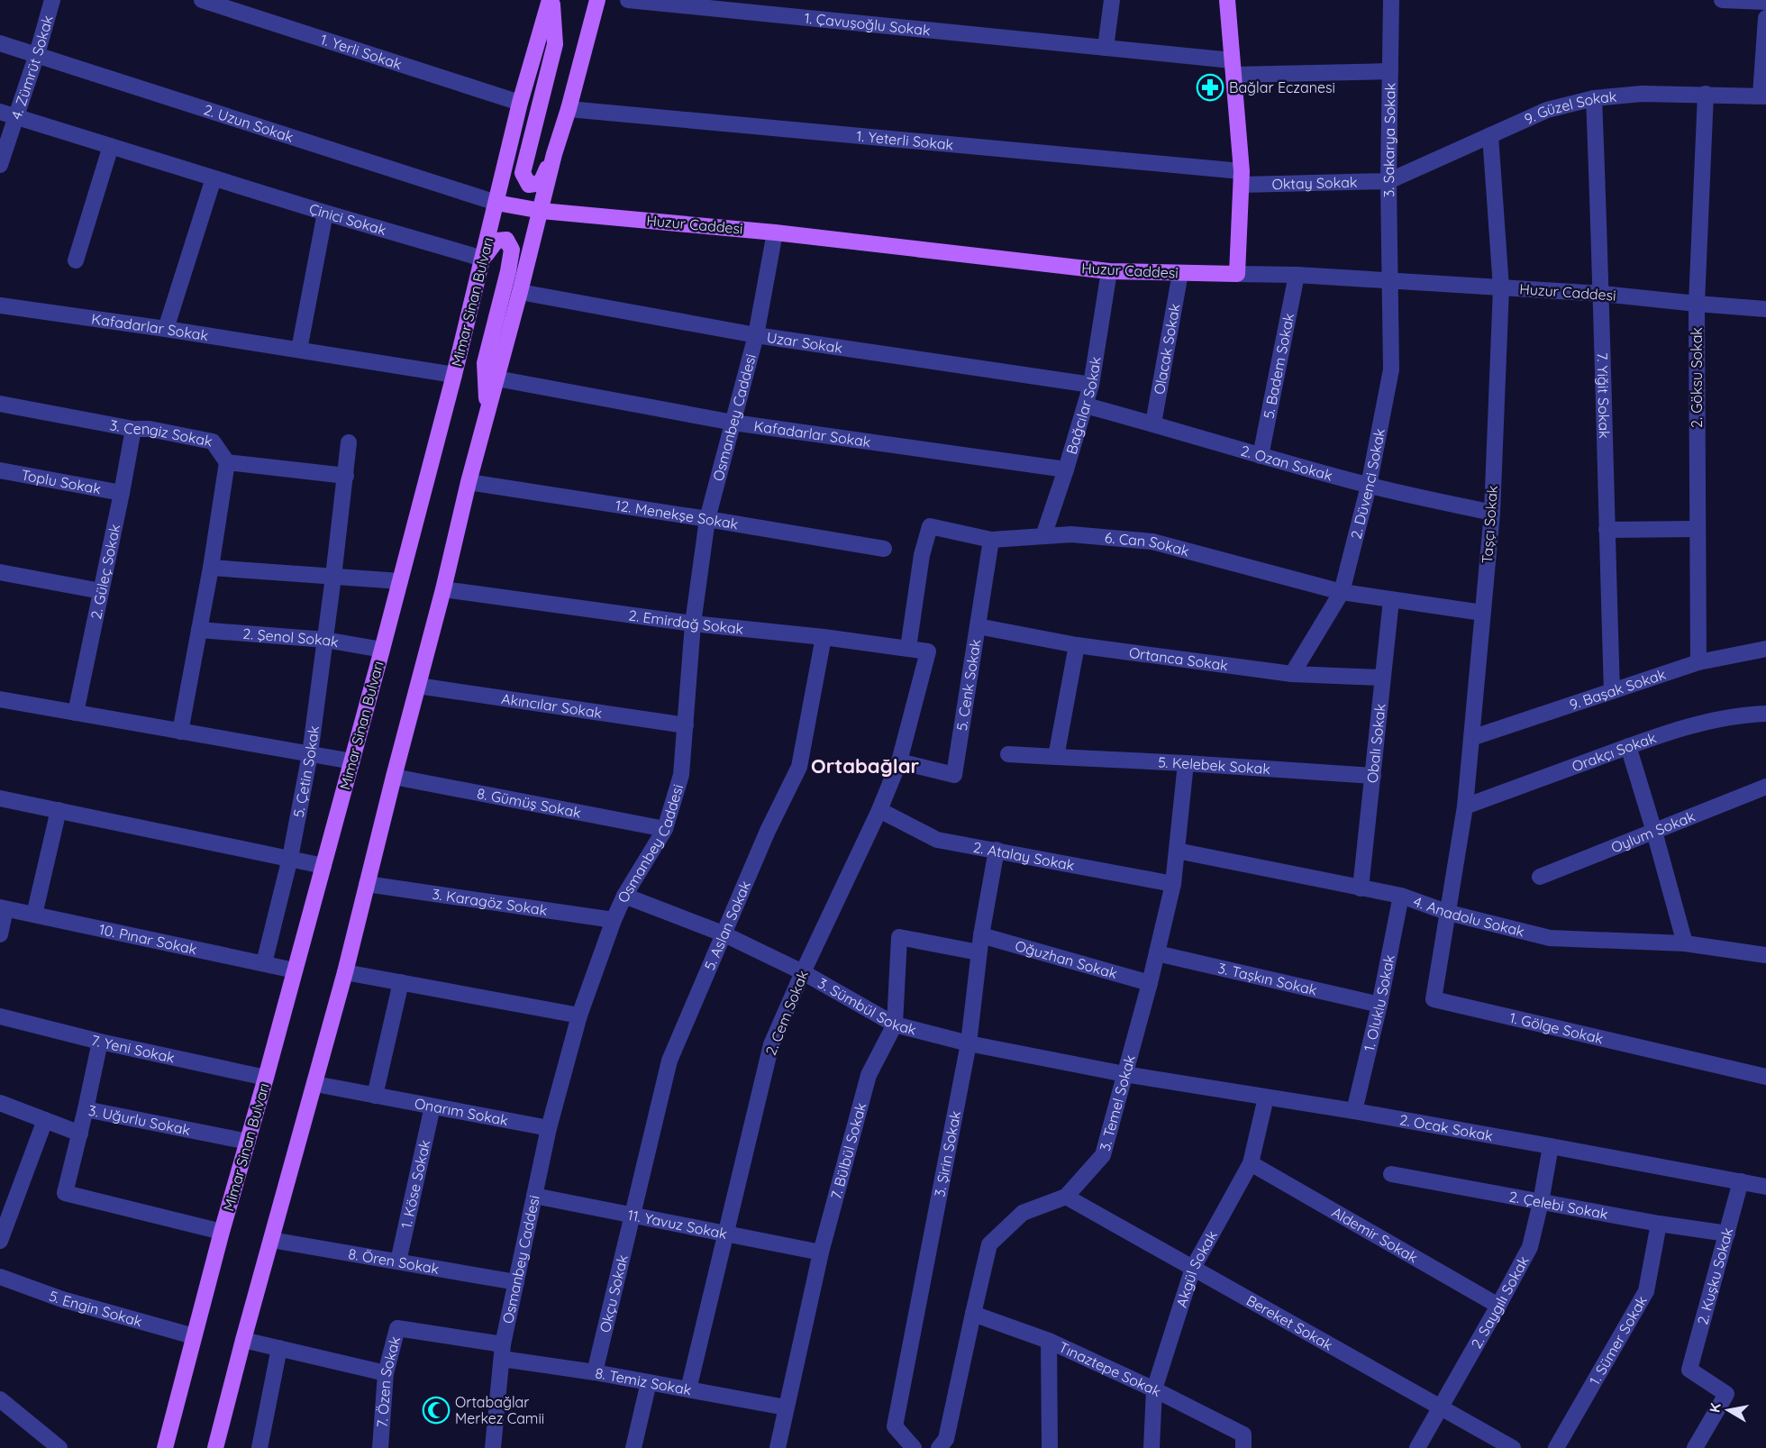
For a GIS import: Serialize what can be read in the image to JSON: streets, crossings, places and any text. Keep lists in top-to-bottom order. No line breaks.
{"streets":{"main road":["Huzur Caddesi","Mimar Sinan Bulvarı"],"street":["1. Çavuşoğlu Sokak","1. Yerli Sokak","4. Zümrüt Sokak","9. Güzel Sokak","2. Uzun Sokak","1. Yeterli Sokak","3. Sakarya Sokak","Oktay Sokak","Çinici Sokak","Kafadarlar Sokak","Uzar Sokak","Olacak Sokak","5. Badem Sokak","2. Göksu Sokak","7. Yiğit Sokak","Bağcılar Sokak","Osmanbey Caddesi","3. Cengiz Sokak","2. Ozan Sokak","Toplu Sokak","2. Düvenci Sokak","12. Menekşe Sokak","Taşçı Sokak","6. Can Sokak","2. Güleç Sokak","2. Emirdağ Sokak","2. Şenol Sokak","Ortanca Sokak","5. Cenk Sokak","9. Başak Sokak","Akıncılar Sokak","Obalı Sokak","Orakçı Sokak","5. Kelebek Sokak","5. Çetin Sokak","8. Gümüş Sokak","Oylum Sokak","2. Atalay Sokak","3. Karagöz Sokak","4. Anadolu Sokak","5. Aslan Sokak","10. Pınar Sokak","Oğuzhan Sokak","3. Taşkın Sokak","1. Oluklu Sokak","3. Sümbül Sokak","2. Cem Sokak","1. Gölge Sokak","7. Yeni Sokak","3. Temel Sokak","Onarım Sokak","3. Uğurlu Sokak","2. Ocak Sokak","7. Bülbül Sokak","3. Şirin Sokak","1. Köse Sokak","2. Çelebi Sokak","11. Yavuz Sokak","Aldemir Sokak","8. Ören Sokak","Akgül Sokak","2. Kuşku Sokak","Okçu Sokak","2. Saygılı Sokak","5. Engin Sokak","Bereket Sokak","1. Sümer Sokak","Tınaztepe Sokak","8. Temiz Sokak","7. Özen Sokak"]},"crossings":[["1. Çavuşoğlu Sokak","3. Sakarya Sokak"],["1. Yerli Sokak","Mimar Sinan Bulvarı"],["4. Zümrüt Sokak","2. Uzun Sokak"],["4. Zümrüt Sokak","Çinici Sokak"],["9. Güzel Sokak","3. Sakarya Sokak"],["9. Güzel Sokak","Oktay Sokak"],["9. Güzel Sokak","2. Göksu Sokak"],["9. Güzel Sokak","7. Yiğit Sokak"],["9. Güzel Sokak","Taşçı Sokak"],["2. Uzun Sokak","Huzur Caddesi"],["2. Uzun Sokak","Mimar Sinan Bulvarı"],["1. Yeterli Sokak","Oktay Sokak"],["3. Sakarya Sokak","Oktay Sokak"],["3. Sakarya Sokak","Huzur Caddesi"],["3. Sakarya Sokak","2. Düvenci Sokak"],["Çinici Sokak","Mimar Sinan Bulvarı"],["Huzur Caddesi","Mimar Sinan Bulvarı"],["Huzur Caddesi","Olacak Sokak"],["Huzur Caddesi","5. Badem Sokak"],["Huzur Caddesi","2. Göksu Sokak"],["Huzur Caddesi","7. Yiğit Sokak"],["Huzur Caddesi","Bağcılar Sokak"],["Huzur Caddesi","Osmanbey Caddesi"],["Huzur Caddesi","2. Düvenci Sokak"],["Huzur Caddesi","Taşçı Sokak"],["Mimar Sinan Bulvarı","Kafadarlar Sokak"],["Mimar Sinan Bulvarı","2. Şenol Sokak"],["Mimar Sinan Bulvarı","10. Pınar Sokak"],["Mimar Sinan Bulvarı","7. Yeni Sokak"],["Mimar Sinan Bulvarı","3. Uğurlu Sokak"],["Mimar Sinan Bulvarı","5. Engin Sokak"],["Kafadarlar Sokak","Bağcılar Sokak"],["Kafadarlar Sokak","Osmanbey Caddesi"],["Uzar Sokak","Bağcılar Sokak"],["Uzar Sokak","Osmanbey Caddesi"],["Olacak Sokak","2. Ozan Sokak"],["5. Badem Sokak","2. Ozan Sokak"],["2. Göksu Sokak","9. Başak Sokak"],["7. Yiğit Sokak","9. Başak Sokak"],["Bağcılar Sokak","2. Ozan Sokak"],["Bağcılar Sokak","6. Can Sokak"],["Osmanbey Caddesi","12. Menekşe Sokak"],["Osmanbey Caddesi","2. Emirdağ Sokak"],["Osmanbey Caddesi","Akıncılar Sokak"],["Osmanbey Caddesi","8. Gümüş Sokak"],["Osmanbey Caddesi","3. Karagöz Sokak"],["Osmanbey Caddesi","3. Sümbül Sokak"],["Osmanbey Caddesi","Onarım Sokak"],["Osmanbey Caddesi","11. Yavuz Sokak"],["Osmanbey Caddesi","8. Ören Sokak"],["Osmanbey Caddesi","8. Temiz Sokak"],["Osmanbey Caddesi","7. Özen Sokak"],["3. Cengiz Sokak","2. Güleç Sokak"],["2. Ozan Sokak","2. Düvenci Sokak"],["2. Ozan Sokak","Taşçı Sokak"],["Toplu Sokak","2. Güleç Sokak"],["2. Düvenci Sokak","6. Can Sokak"],["2. Düvenci Sokak","Ortanca Sokak"],["Taşçı Sokak","6. Can Sokak"],["Taşçı Sokak","9. Başak Sokak"],["Taşçı Sokak","Orakçı Sokak"],["Taşçı Sokak","4. Anadolu Sokak"],["Taşçı Sokak","1. Gölge Sokak"],["6. Can Sokak","2. Emirdağ Sokak"],["6. Can Sokak","5. Cenk Sokak"],["6. Can Sokak","Obalı Sokak"],["2. Emirdağ Sokak","5. Aslan Sokak"],["2. Emirdağ Sokak","2. Cem Sokak"],["2. Şenol Sokak","5. Çetin Sokak"],["Ortanca Sokak","5. Cenk Sokak"],["Ortanca Sokak","Obalı Sokak"],["5. Cenk Sokak","2. Cem Sokak"],["Obalı Sokak","5. Kelebek Sokak"],["Obalı Sokak","4. Anadolu Sokak"],["5. Kelebek Sokak","3. Temel Sokak"],["5. Çetin Sokak","10. Pınar Sokak"],["2. Atalay Sokak","2. Cem Sokak"],["2. Atalay Sokak","3. Temel Sokak"],["2. Atalay Sokak","3. Şirin Sokak"],["4. Anadolu Sokak","1. Oluklu Sokak"],["4. Anadolu Sokak","1. Gölge Sokak"],["4. Anadolu Sokak","3. Temel Sokak"],["5. Aslan Sokak","3. Sümbül Sokak"],["5. Aslan Sokak","11. Yavuz Sokak"],["5. Aslan Sokak","Okçu Sokak"],["Oğuzhan Sokak","3. Temel Sokak"],["Oğuzhan Sokak","3. Şirin Sokak"],["3. Taşkın Sokak","1. Oluklu Sokak"],["3. Taşkın Sokak","3. Temel Sokak"],["1. Oluklu Sokak","2. Ocak Sokak"],["3. Sümbül Sokak","2. Cem Sokak"],["3. Sümbül Sokak","3. Temel Sokak"],["3. Sümbül Sokak","2. Ocak Sokak"],["3. Sümbül Sokak","7. Bülbül Sokak"],["3. Sümbül Sokak","3. Şirin Sokak"],["2. Cem Sokak","11. Yavuz Sokak"],["2. Cem Sokak","8. Temiz Sokak"],["3. Temel Sokak","2. Ocak Sokak"],["3. Temel Sokak","Bereket Sokak"],["3. Temel Sokak","Tınaztepe Sokak"],["Onarım Sokak","1. Köse Sokak"],["2. Ocak Sokak","Akgül Sokak"],["2. Ocak Sokak","2. Kuşku Sokak"],["2. Ocak Sokak","2. Saygılı Sokak"],["7. Bülbül Sokak","3. Şirin Sokak"],["7. Bülbül Sokak","11. Yavuz Sokak"],["7. Bülbül Sokak","8. Temiz Sokak"],["1. Köse Sokak","8. Ören Sokak"],["2. Çelebi Sokak","2. Kuşku Sokak"],["2. Çelebi Sokak","2. Saygılı Sokak"],["2. Çelebi Sokak","1. Sümer Sokak"],["11. Yavuz Sokak","Okçu Sokak"],["Aldemir Sokak","Akgül Sokak"],["Aldemir Sokak","2. Saygılı Sokak"],["Akgül Sokak","Bereket Sokak"],["Akgül Sokak","Tınaztepe Sokak"],["Okçu Sokak","8. Temiz Sokak"],["2. Saygılı Sokak","Bereket Sokak"],["8. Temiz Sokak","7. Özen Sokak"]],"districts":["Ortabağlar"],"places":{"pharmacy":["Bağlar Eczanesi"],"mosque":["Ortabağlar Merkez Camii"]},"north":"left"}
